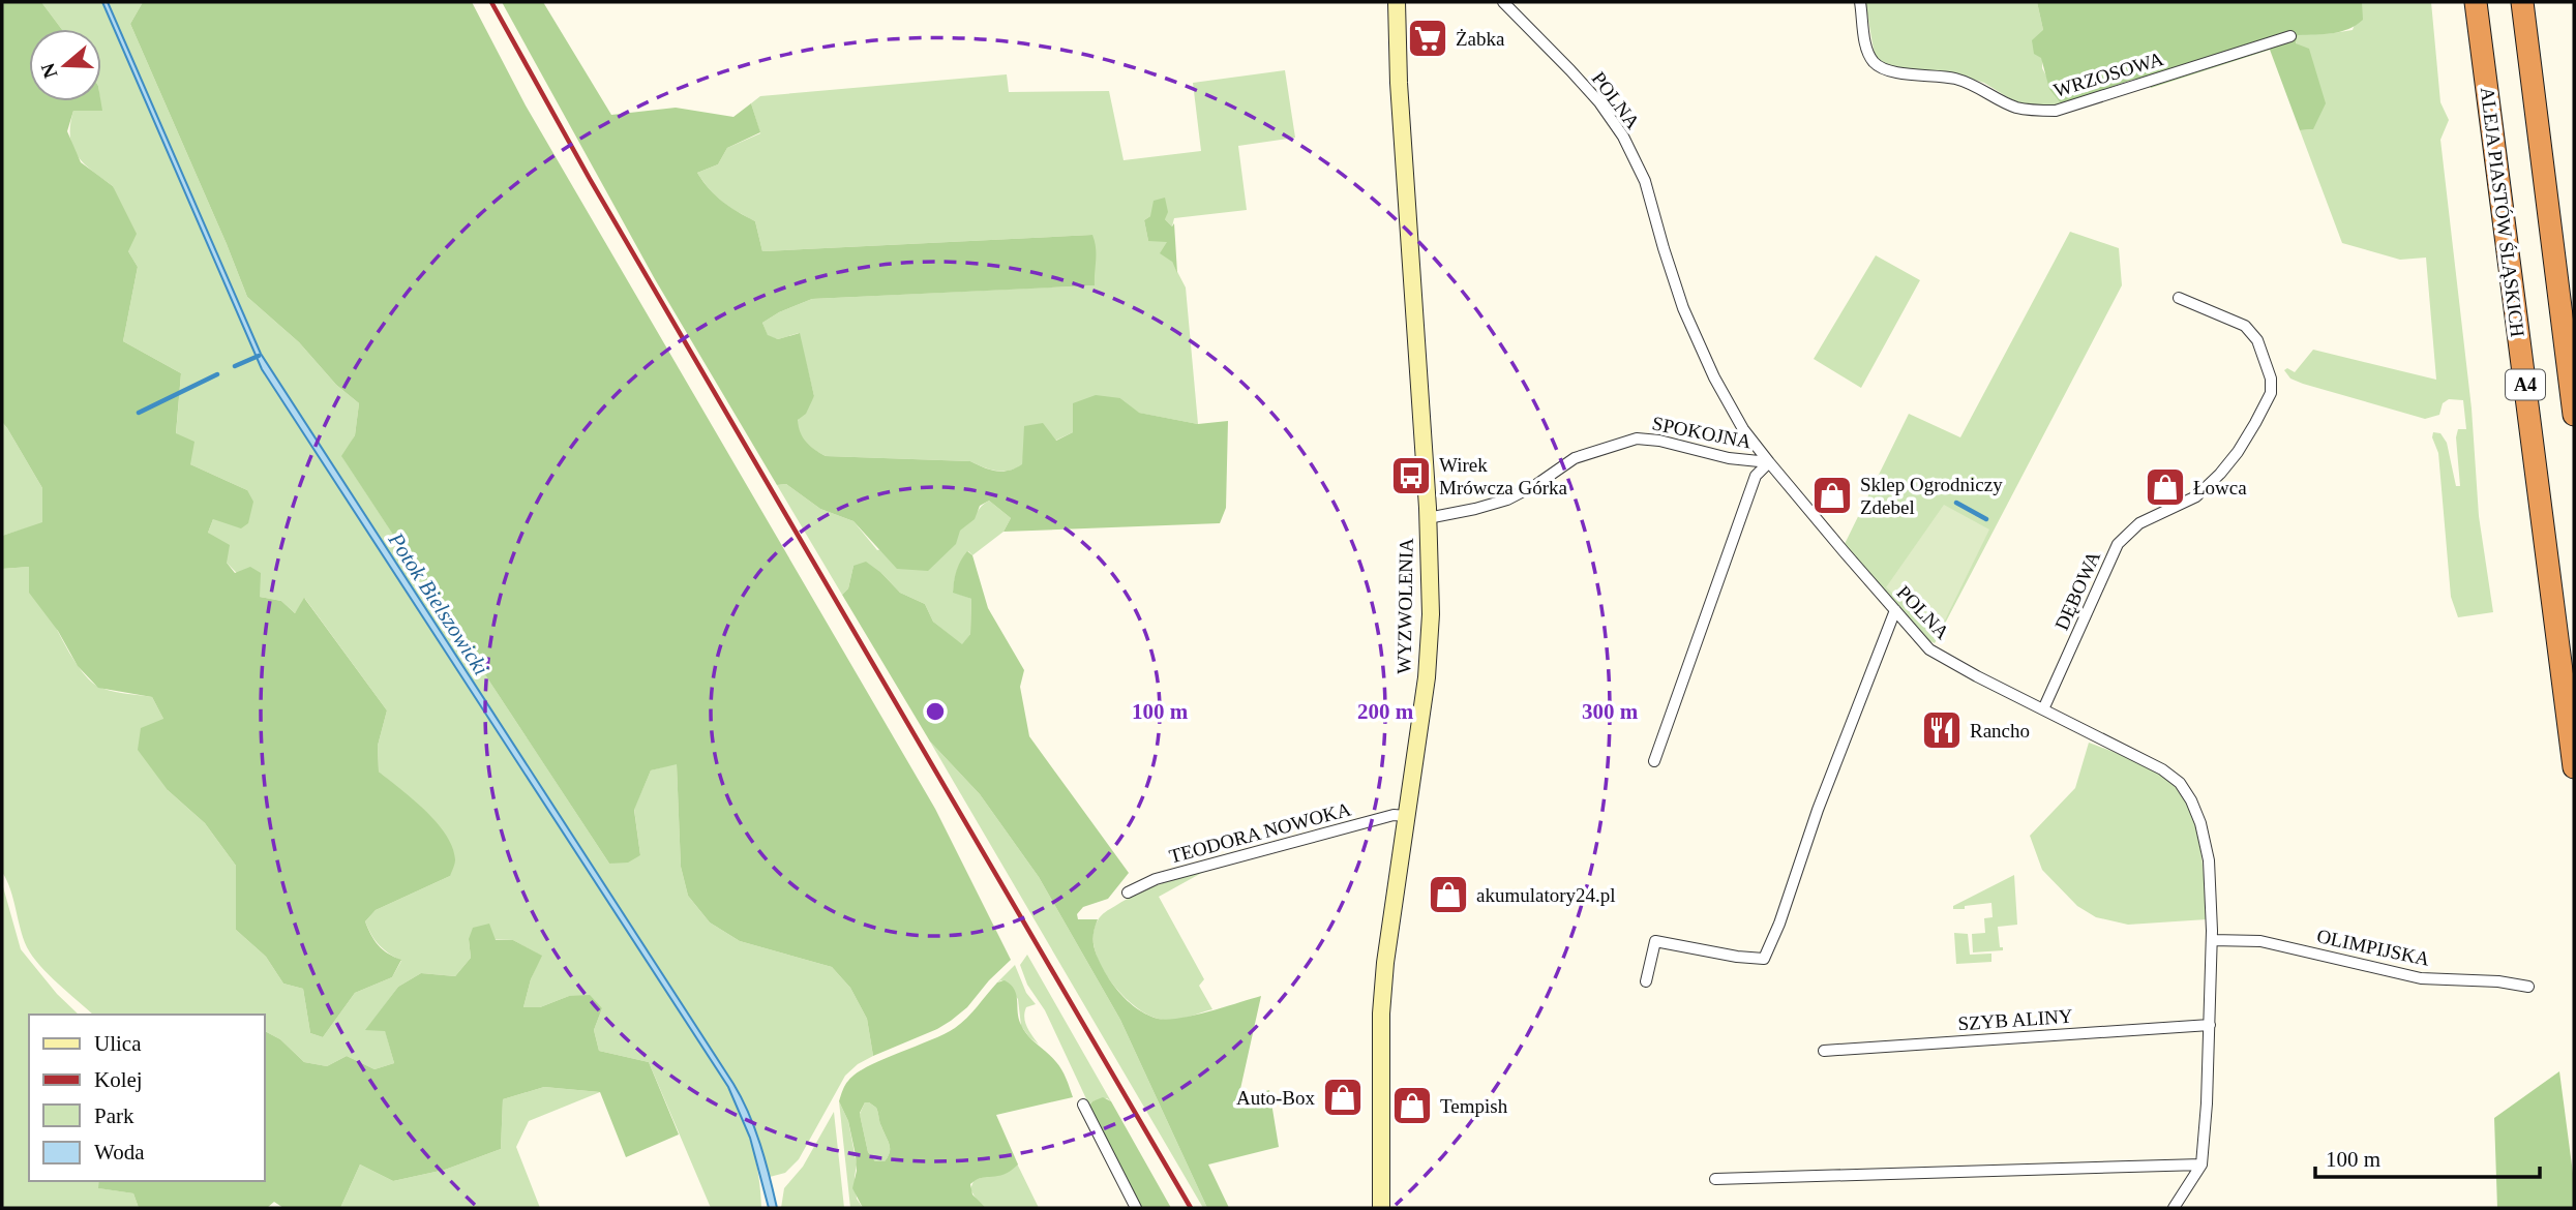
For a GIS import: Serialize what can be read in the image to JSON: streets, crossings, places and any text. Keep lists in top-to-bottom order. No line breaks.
{"streets":{"highway":["ALEJA PIASTÓW ŚLĄSKICH","A4"],"street":["WRZOSOWA","POLNA","SPOKOJNA","DĘBOWA","WYZWOLENIA","TEODORA NOWOKA","OLIMPIJSKA","SZYB ALINY"]},"crossings":[["POLNA","SPOKOJNA"],["POLNA","DĘBOWA"],["POLNA","OLIMPIJSKA"],["POLNA","SZYB ALINY"],["SPOKOJNA","WYZWOLENIA"],["WYZWOLENIA","TEODORA NOWOKA"]],"water":["Potok Bielszowicki"],"places":{"supermarket":["Żabka"],"bus stop":["Wirek Mrówcza Górka"],"shop":["Łowca","Sklep Ogrodniczy Zdebel","akumulatory24.pl","Auto-Box","Tempish"],"restaurant":["Rancho"]},"legend":["Ulica","Kolej","Park","Woda"],"scale_bar":"100 m","north":"left","rings":["100 m","200 m","300 m"]}
